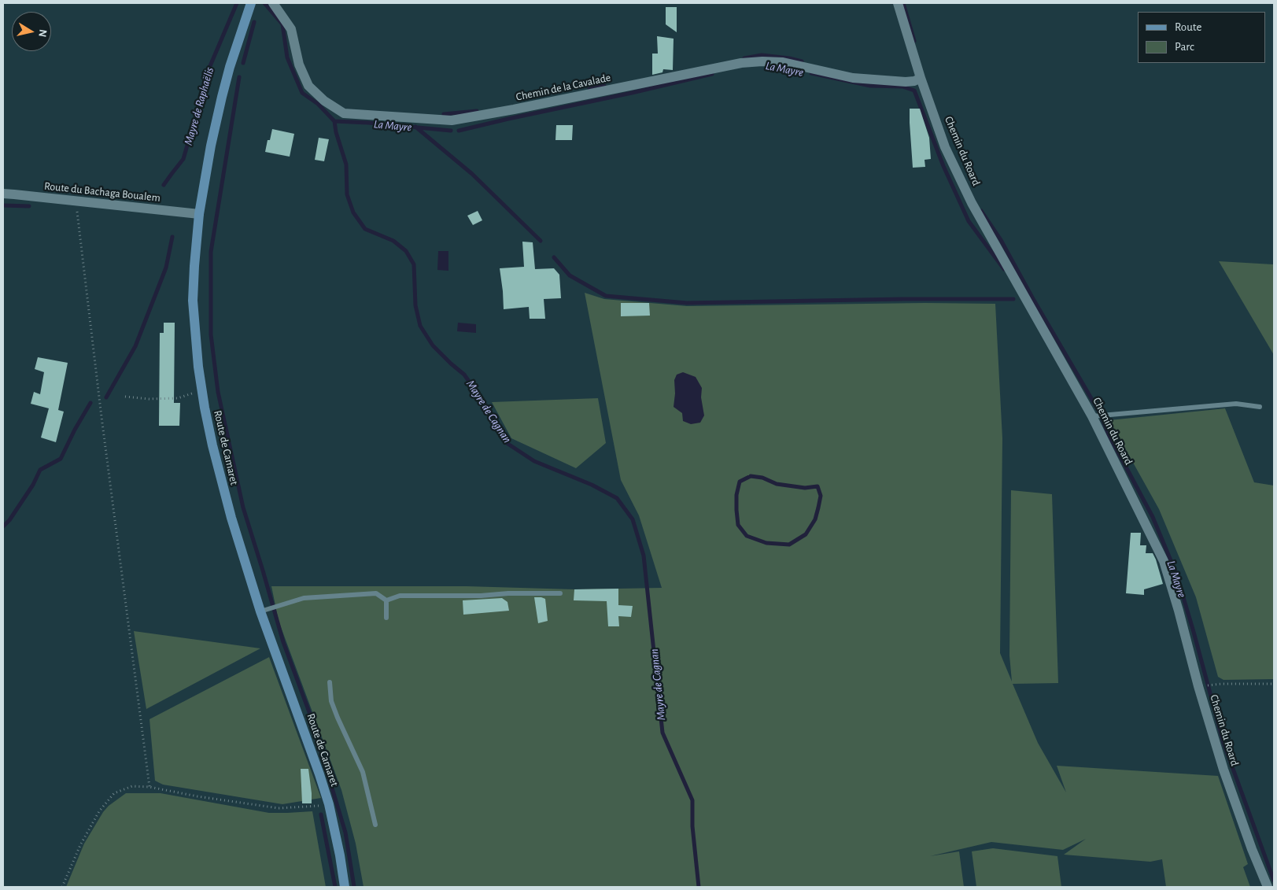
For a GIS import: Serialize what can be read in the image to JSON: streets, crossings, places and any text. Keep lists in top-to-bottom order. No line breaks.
{"streets":{"main road":["Route de Camaret"],"street":["Chemin de la Cavalade","Chemin du Roard","Route du Bachaga Boualem"]},"crossings":[["Chemin de la Cavalade","Chemin du Roard"],["Route du Bachaga Boualem","Route de Camaret"]],"water":["La Mayre","Mayre de Raphaëlis","Mayre de Cagnan"],"legend":["Route","Parc"],"north":"right"}
